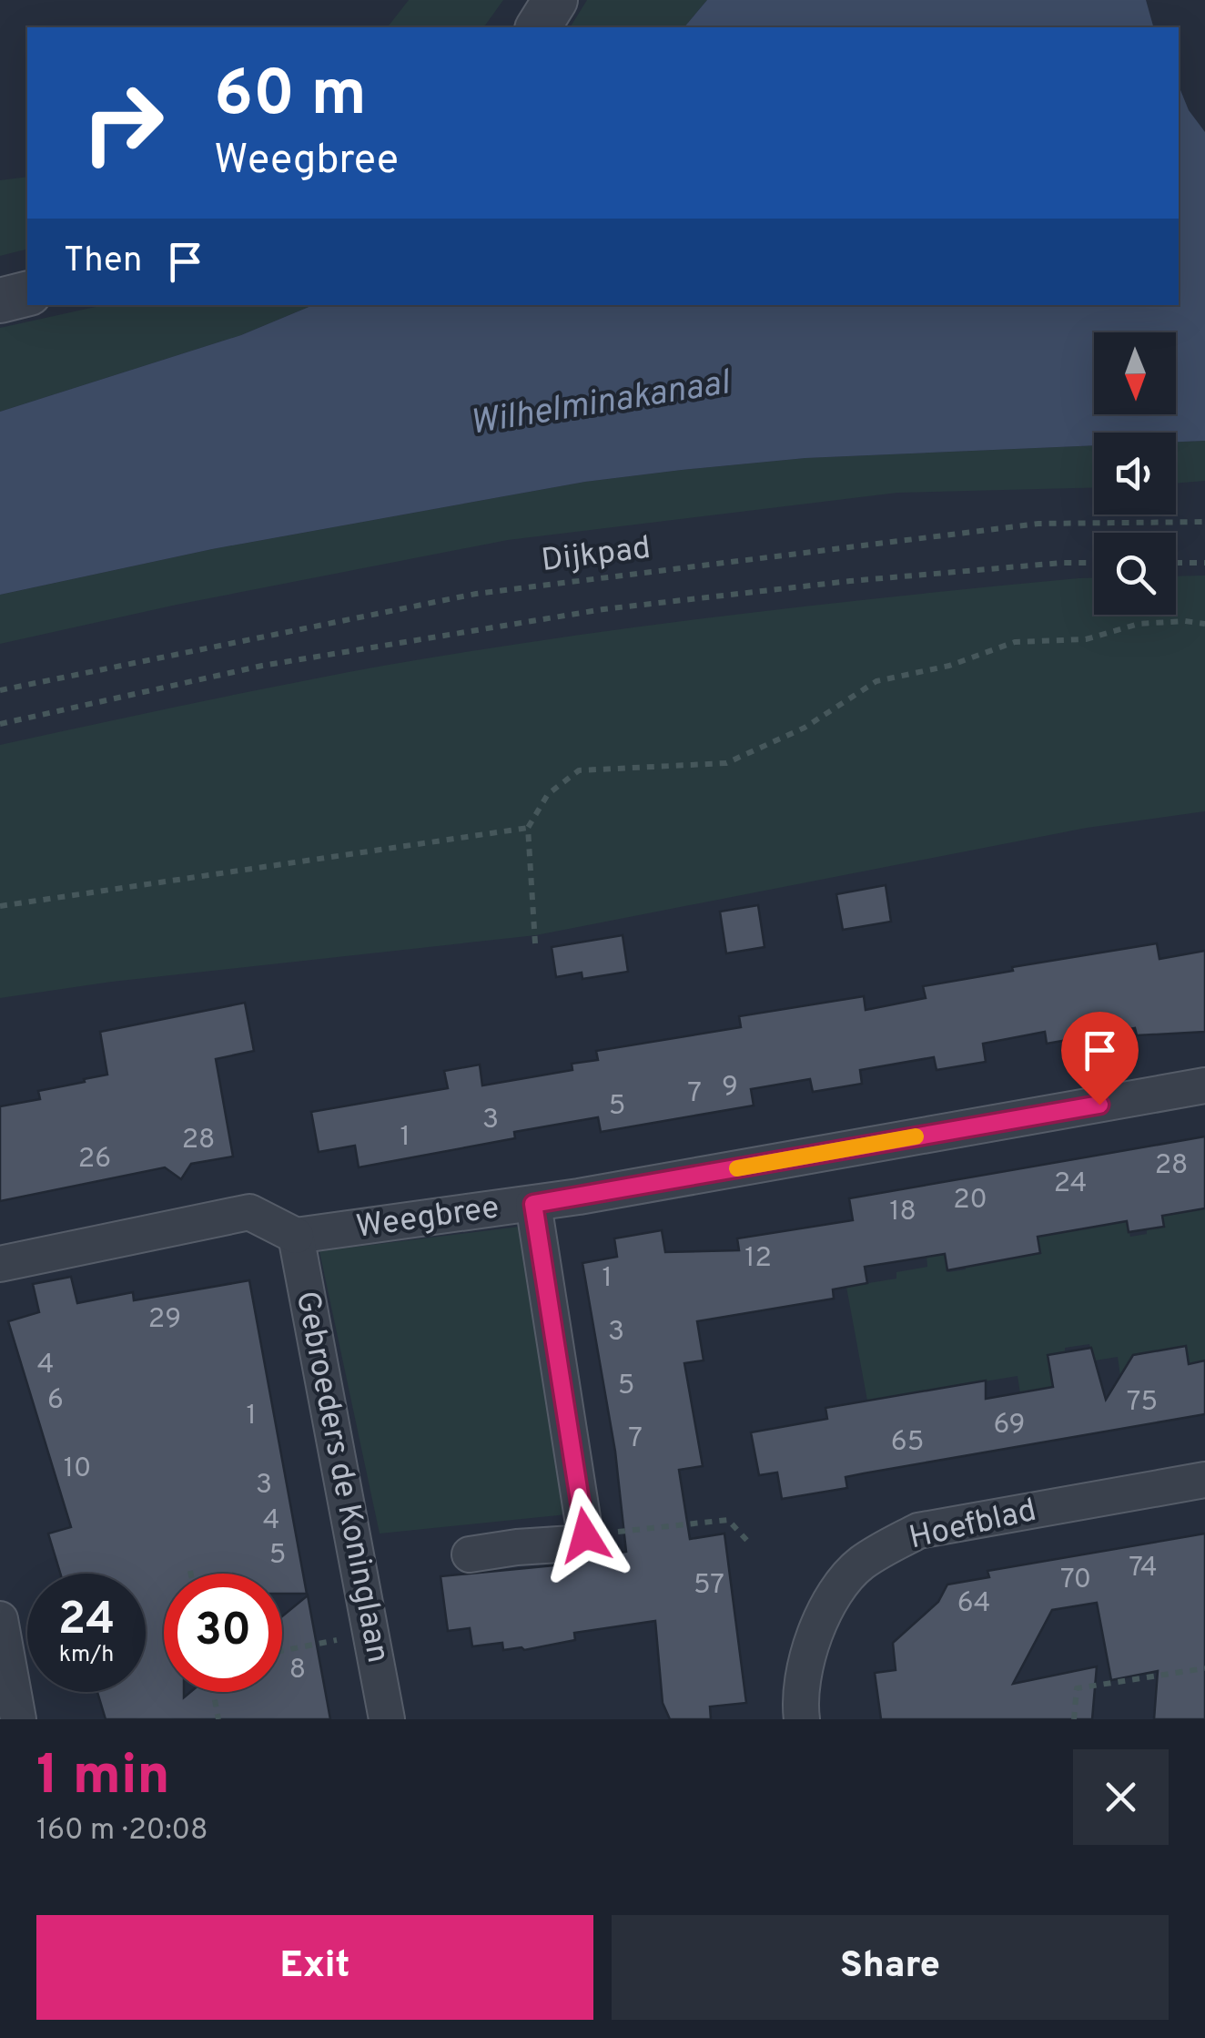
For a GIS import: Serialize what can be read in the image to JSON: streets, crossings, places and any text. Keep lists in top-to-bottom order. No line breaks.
{"streets":{"street":["Weegbree","Gebroeders de Koninglaan","Hoefblad"],"path":["Dijkpad"]},"crossings":[["Weegbree","Gebroeders de Koninglaan"]],"water":["Wilhelminakanaal"],"house_numbers":["9","7","5","3","1","28","26","28","24","20","18","12","1","29","3","4","5","6","75","1","69","7","65","10","3","4","5","74","70","57","64","8"],"north":"bottom","page":{"turn":["60 m","Weegbree"],"then":"Then","speed":"24 km/h","limit":"30","heading":["1 min","160 m · 20:08"],"buttons":["Exit","Share"]}}
